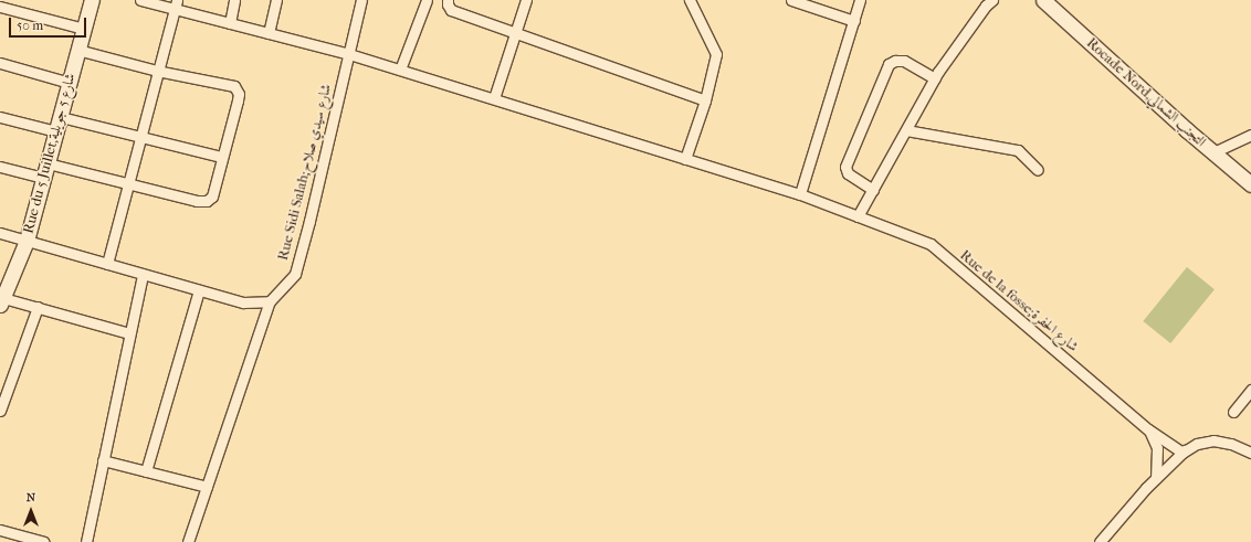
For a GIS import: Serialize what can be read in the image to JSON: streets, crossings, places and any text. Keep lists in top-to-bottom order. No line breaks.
{"streets":{"street":["Rocade Nord,التجنب الشمالي","Rue du 5 Juillet,شارع 5 جويلية","Rue Sidi Salah;شارع سيدي صلاح","Rue de la fosse;شارع الحفرة"]},"crossings":[["Rue Sidi Salah;شارع سيدي صلاح","Rue de la fosse;شارع الحفرة"]],"scale_bar":"50 m","north":"top"}
